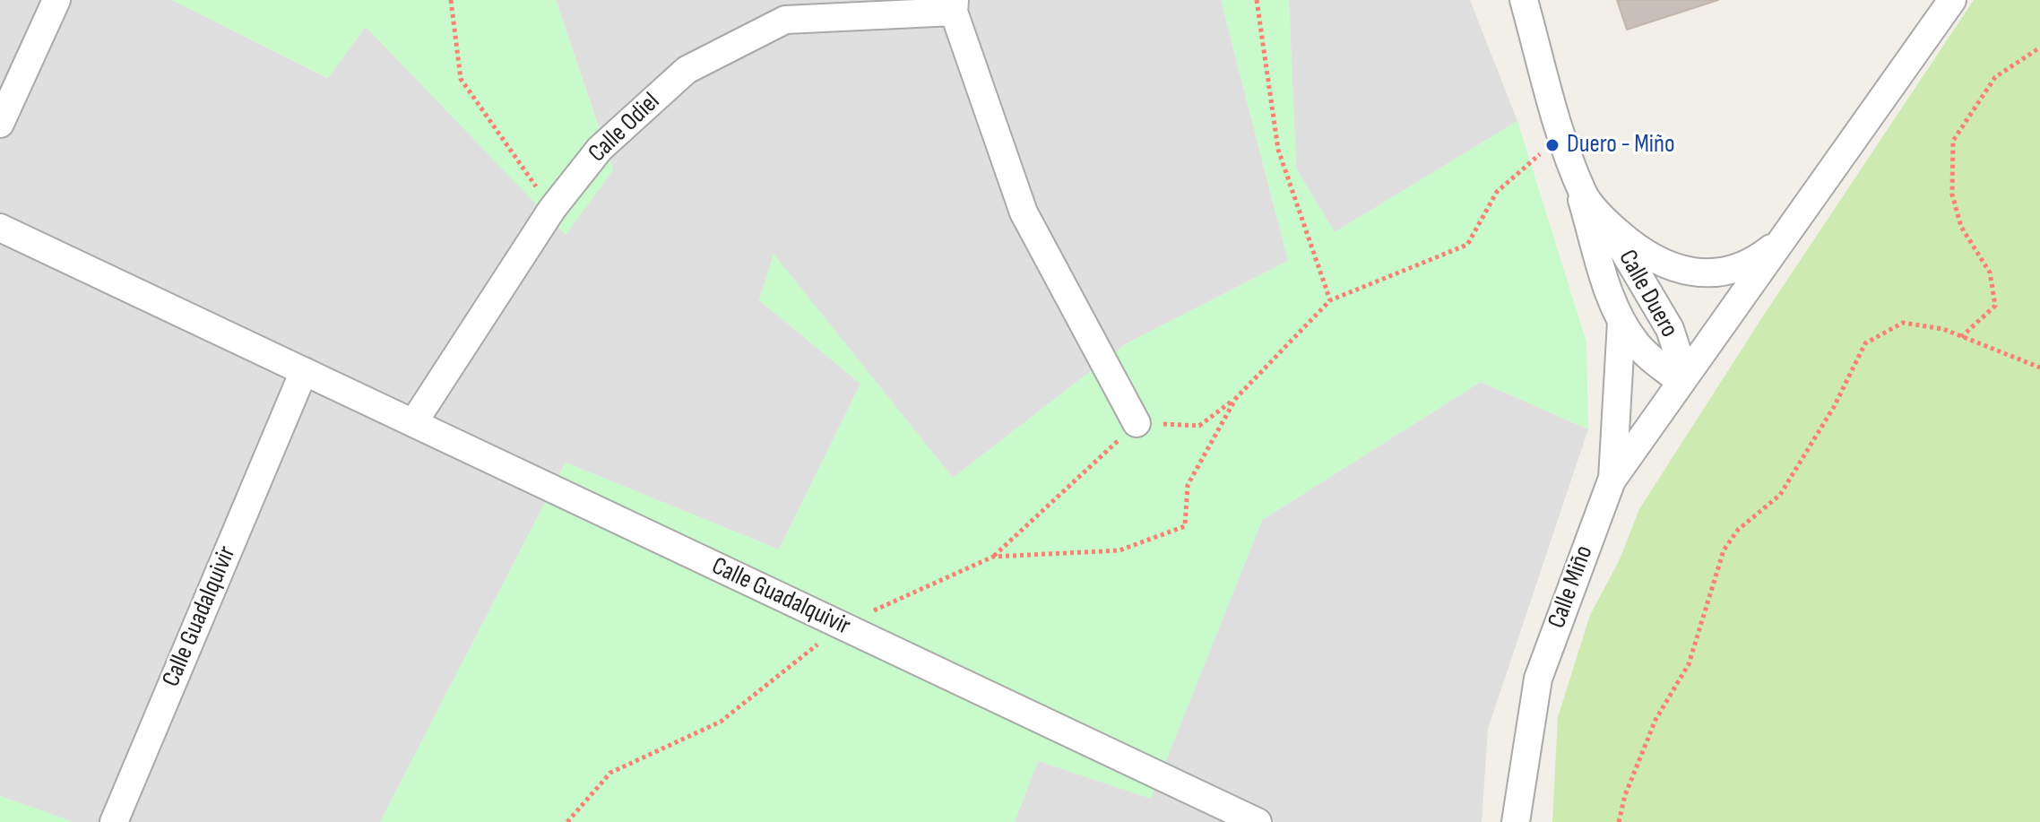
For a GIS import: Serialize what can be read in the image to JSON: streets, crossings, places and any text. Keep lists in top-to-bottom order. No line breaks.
{"streets":{"street":["Calle Odiel","Calle Duero","Calle Miño","Calle Guadalquivir"]},"crossings":[["Calle Odiel","Calle Guadalquivir"],["Calle Duero","Calle Miño"]],"places":["Duero - Miño"]}
